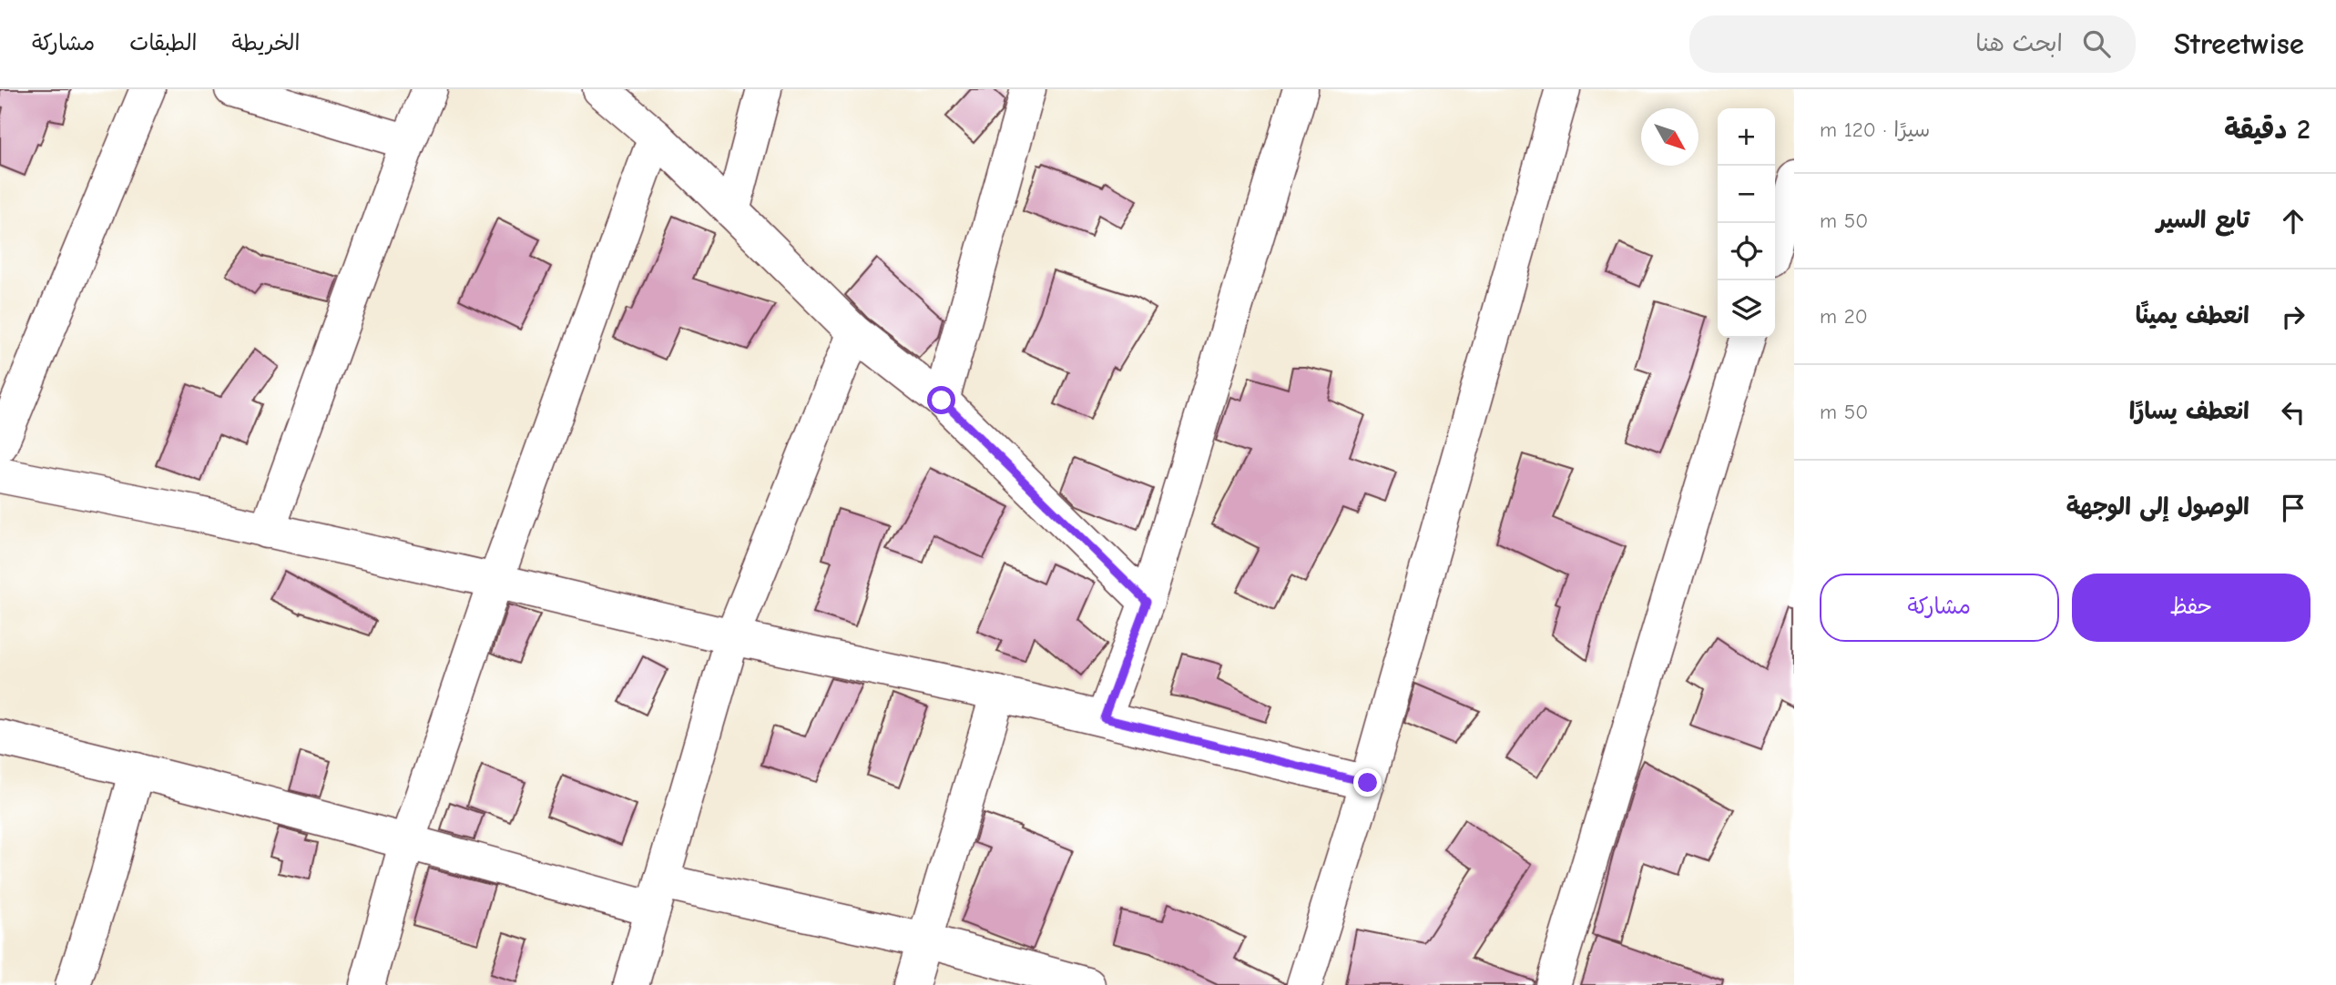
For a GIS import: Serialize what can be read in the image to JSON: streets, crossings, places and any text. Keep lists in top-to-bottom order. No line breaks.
{"north":"bottom right","page":{"header":"Streetwise","search":"ابحث هنا","nav":["الخريطة","الطبقات","مشاركة"],"heading":["2 دقيقة","سيرًا · 120 m"],"map_buttons":["+","−"],"list":[["تابع السير","50 m"],["انعطف يمينًا","20 m"],["انعطف يسارًا","50 m"],"الوصول إلى الوجهة"],"buttons":["حفظ","مشاركة"]}}
